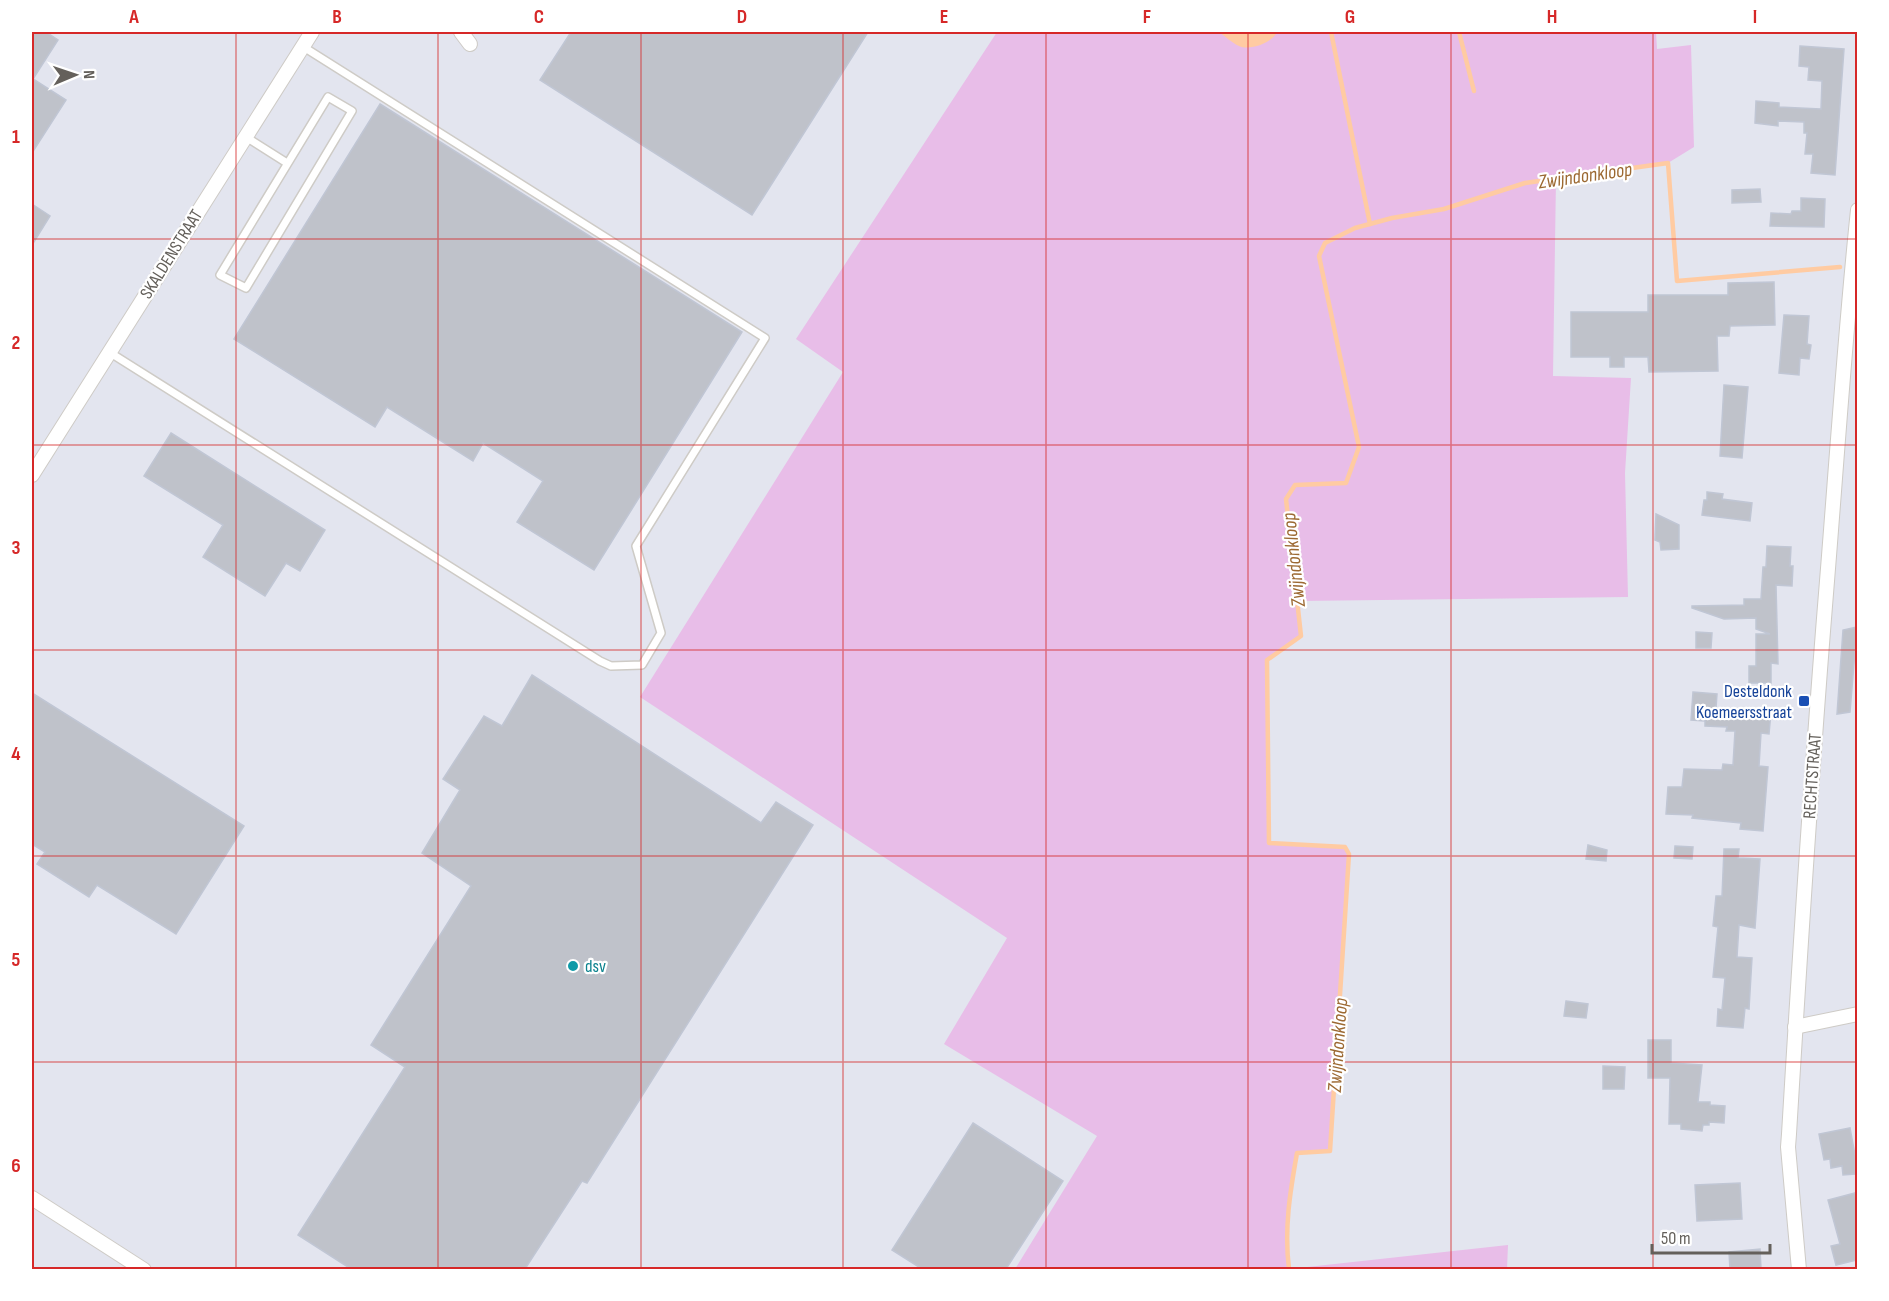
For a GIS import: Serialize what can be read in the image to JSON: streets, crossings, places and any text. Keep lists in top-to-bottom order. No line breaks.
{"streets":{"street":["SKALDENSTRAAT","RECHTSTRAAT"]},"water":["Zwijndonkloop"],"places":{"transit":["Desteldonk Koemeersstraat"],"other":["dsv"]},"scale_bar":"50 m","north":"right","grid":{"columns":["A","B","C","D","E","F","G","H","I"],"rows":["1","2","3","4","5","6"]}}
